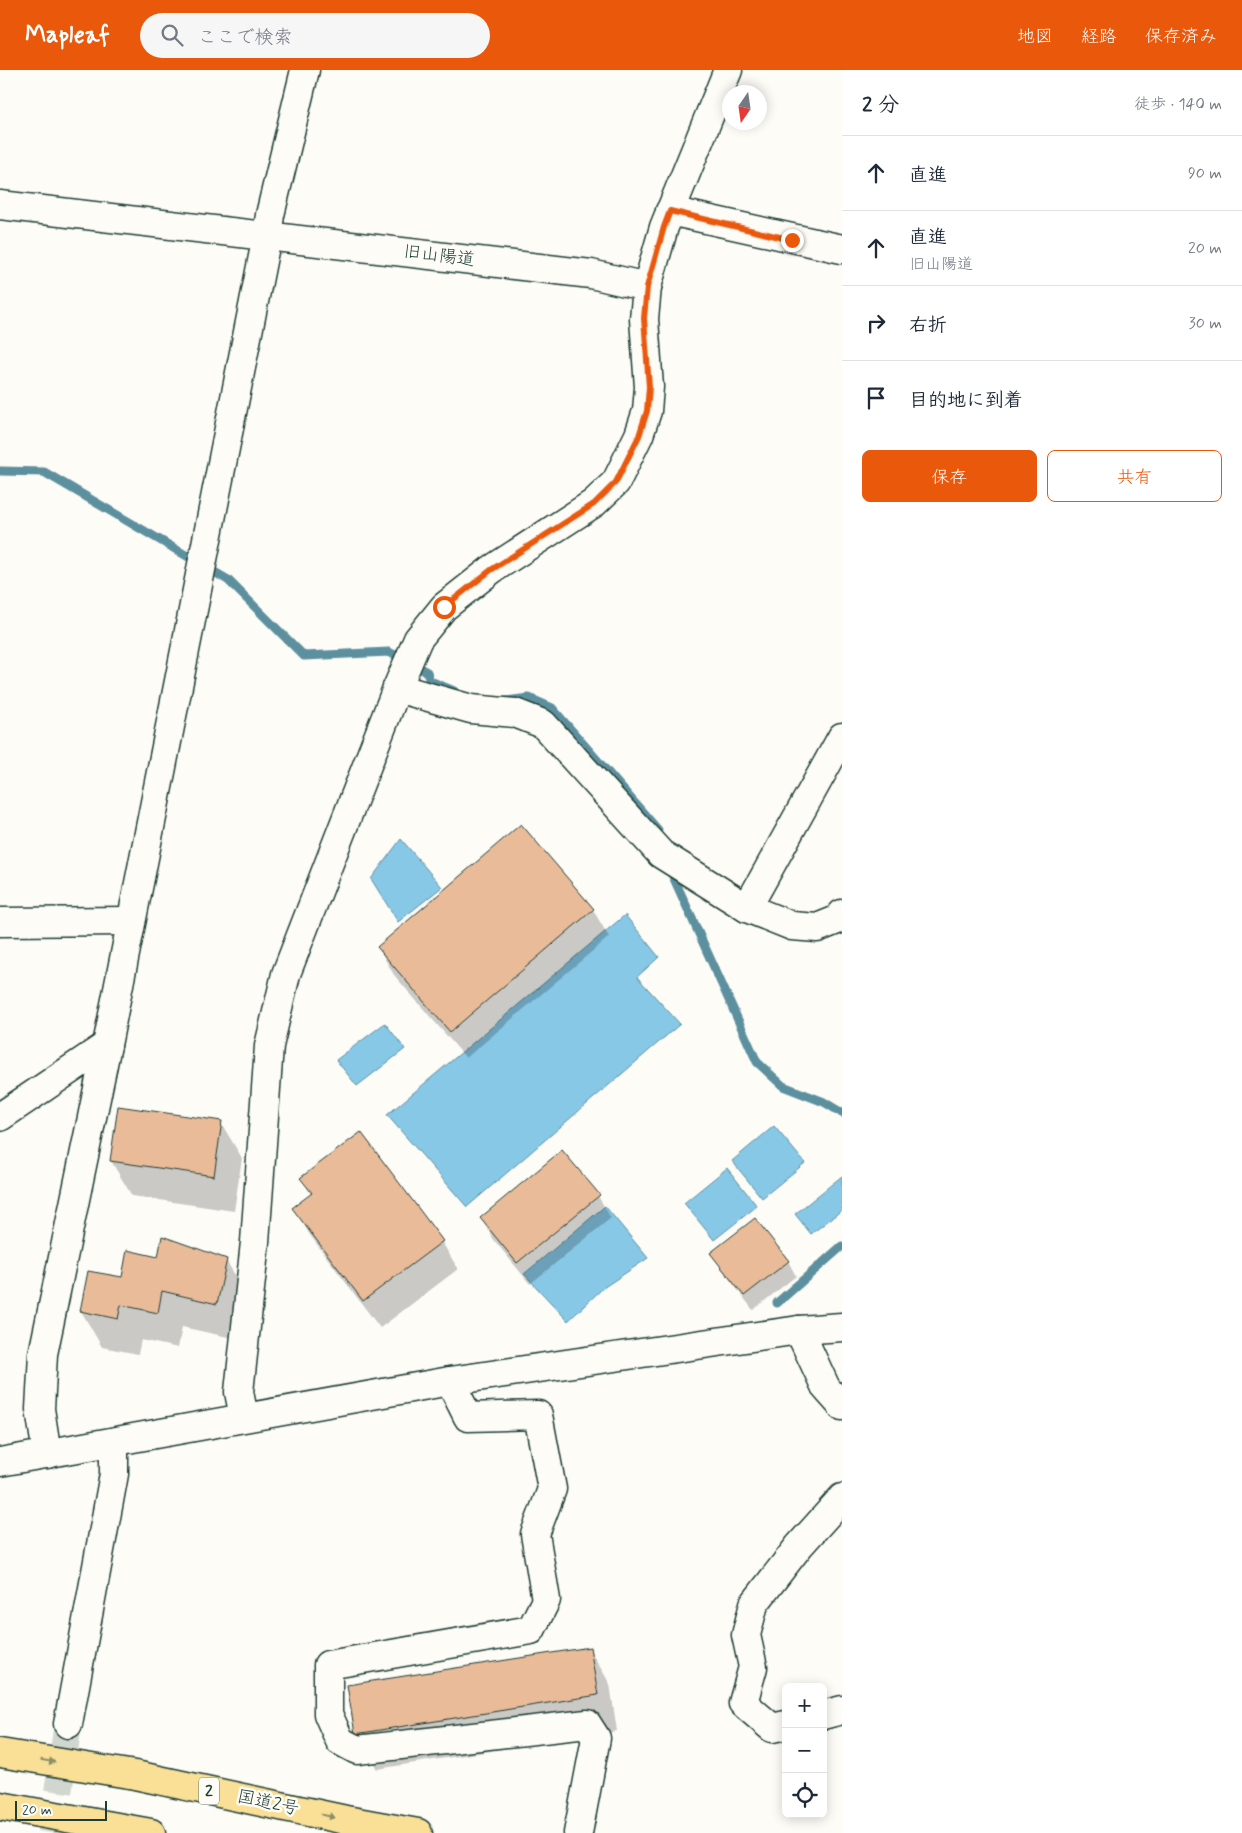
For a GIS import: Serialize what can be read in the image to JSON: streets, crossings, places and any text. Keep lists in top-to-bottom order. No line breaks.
{"streets":{"highway":["2","国道2号"],"street":["旧山陽道"]},"scale_bar":"20 m","north":"bottom","page":{"header":"Mapleaf","search":"ここで検索","nav":["地図","経路","保存済み"],"heading":["2 分","徒歩 · 140 m"],"list":[["直進","90 m"],["直進","旧山陽道","20 m"],["右折","30 m"],"目的地に到着"],"buttons":["保存","共有"],"map_buttons":["+","−"],"scale":"20 m"}}
